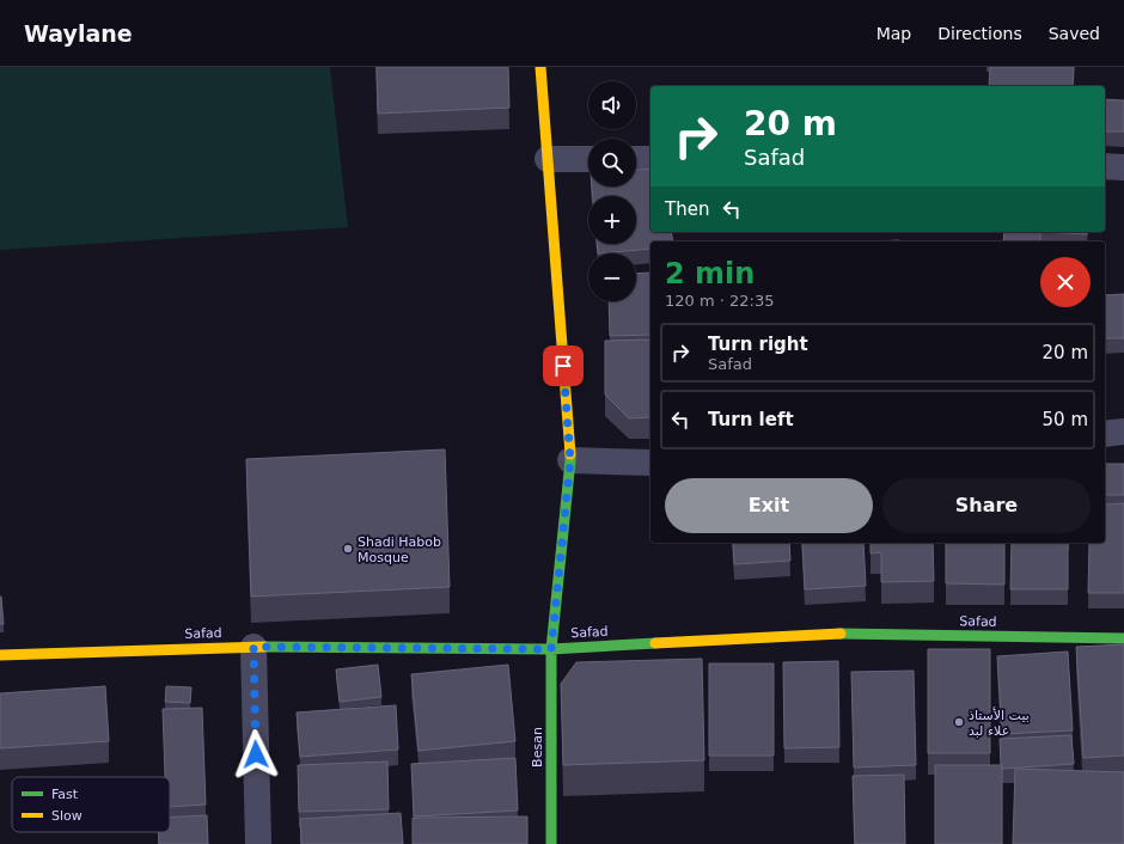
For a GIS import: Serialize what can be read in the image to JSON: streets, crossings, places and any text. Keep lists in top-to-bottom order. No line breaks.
{"streets":{"street":["Safad","Besan"]},"crossings":[["Safad","Besan"]],"places":["Shadi Habob Mosque","بيت الأستاذ علاء لبد"],"legend":["Fast","Slow"],"page":{"header":"Waylane","nav":["Map","Directions","Saved"],"map_buttons":["+","−"],"turn":["20 m","Safad"],"then":"Then","heading":["2 min","120 m · 22:35"],"list":[{"name":"Turn right","note":"Safad","value":"20 m"},{"name":"Turn left","value":"50 m"}],"buttons":["Exit","Share"]}}
